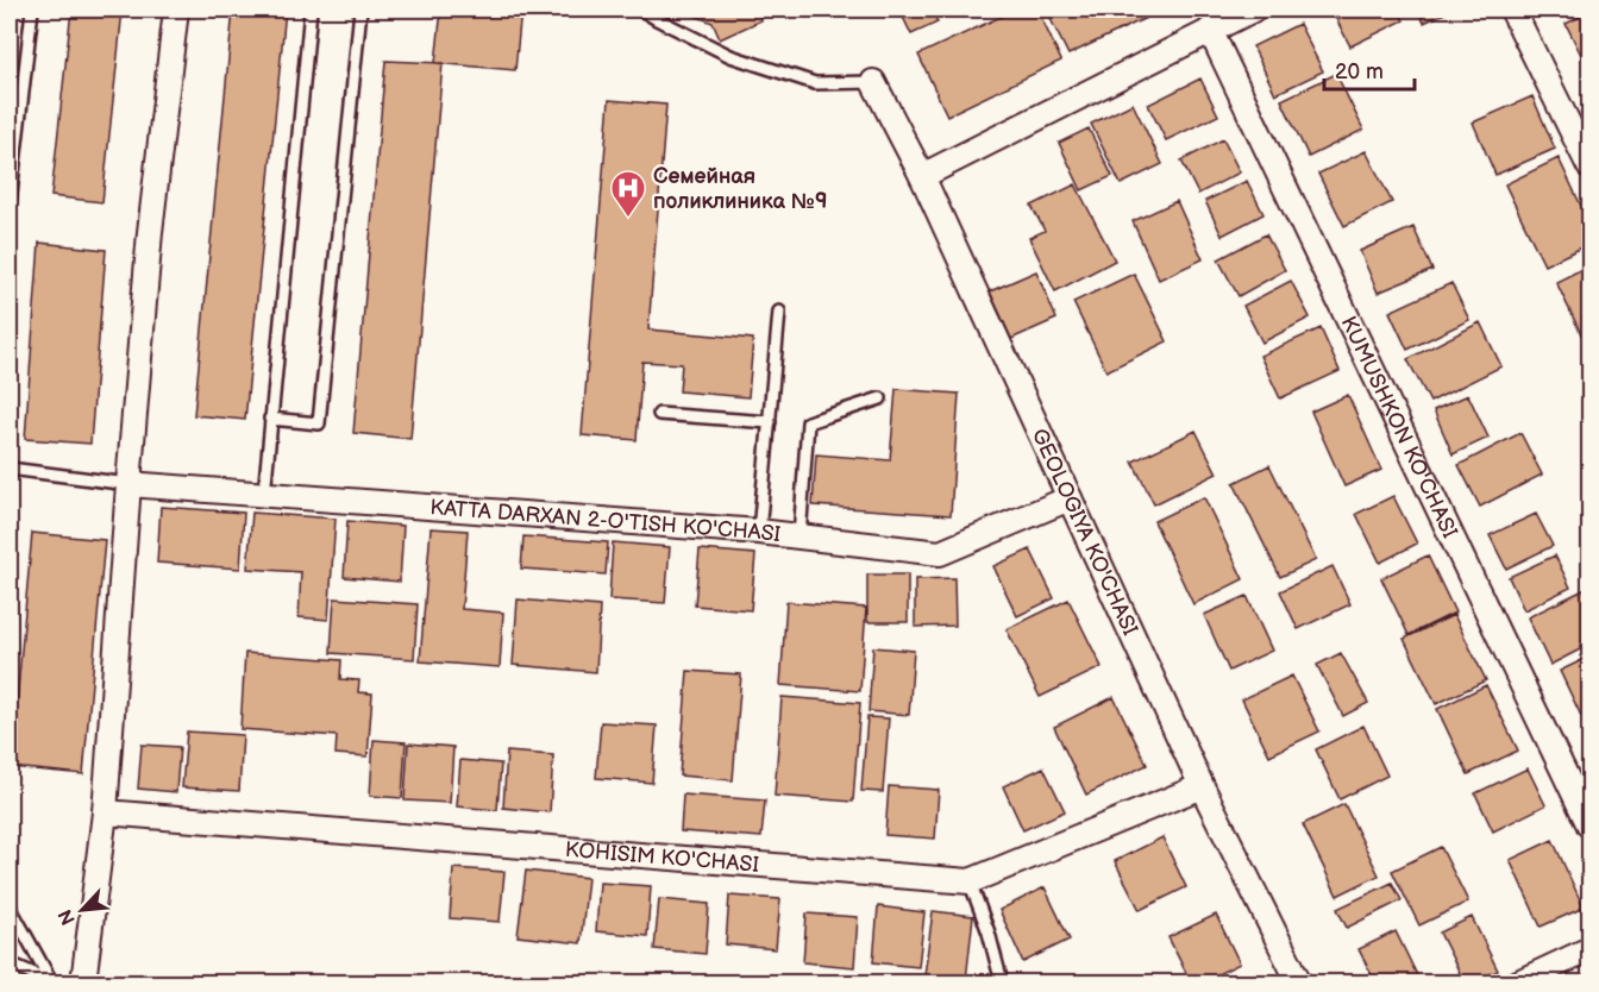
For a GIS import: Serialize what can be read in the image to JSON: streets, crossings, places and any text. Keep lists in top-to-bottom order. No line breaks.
{"streets":{"street":["KUMUSHKON KO'CHASI","KATTA DARXAN 2-O'TISH KO'CHASI","GEOLOGIYA KO'CHASI","KOHISIM KO'CHASI"]},"crossings":[["KATTA DARXAN 2-O'TISH KO'CHASI","GEOLOGIYA KO'CHASI"],["GEOLOGIYA KO'CHASI","KOHISIM KO'CHASI"]],"places":{"hospital":["Семейная поликлиника №9"]},"scale_bar":"20 m","north":"bottom left"}
